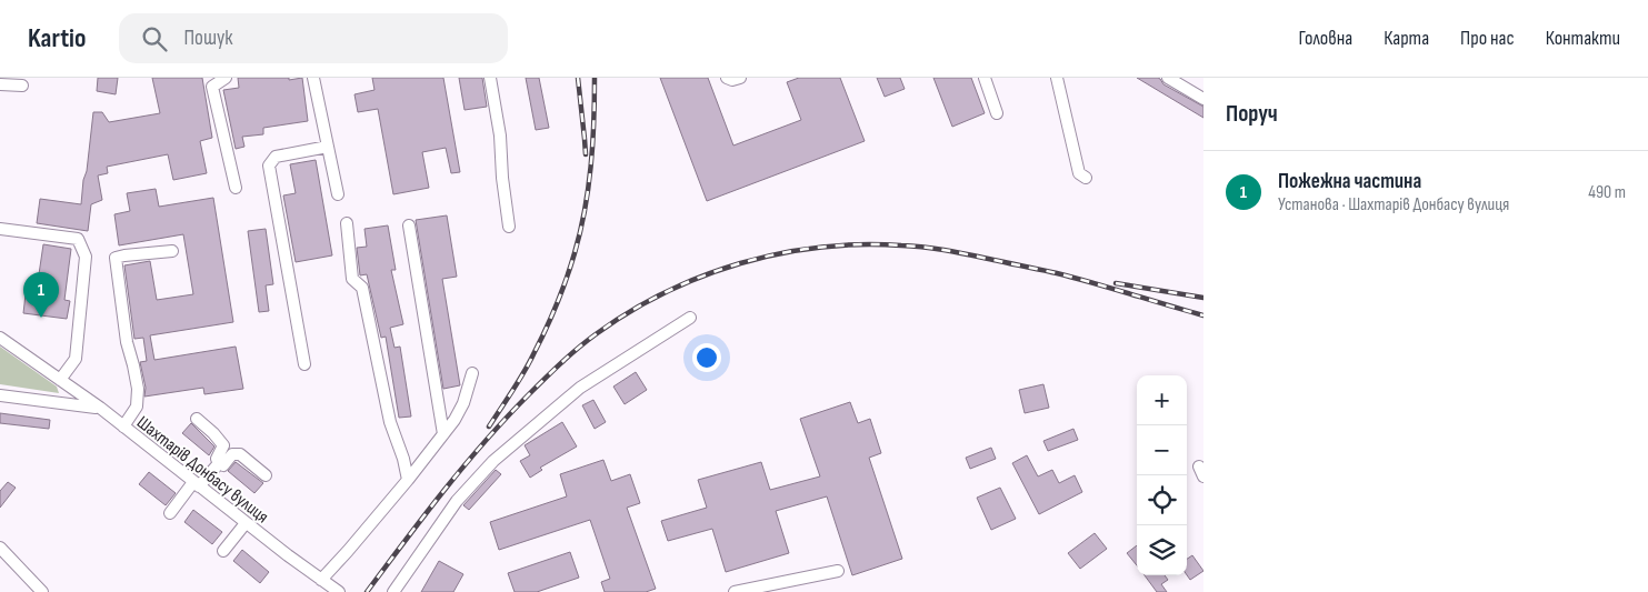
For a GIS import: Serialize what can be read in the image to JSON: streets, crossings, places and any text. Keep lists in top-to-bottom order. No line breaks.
{"streets":{"street":["Шахтарів Донбасу вулиця"]},"page":{"header":"Kartio","search":"Пошук","nav":["Головна","Карта","Про нас","Контакти"],"heading":"Поруч","list":[{"mark":"1","name":"Пожежна частина","note":"Установа · Шахтарів Донбасу вулиця","value":"490 m"}],"pins":"1","map_buttons":["+","−"]}}
